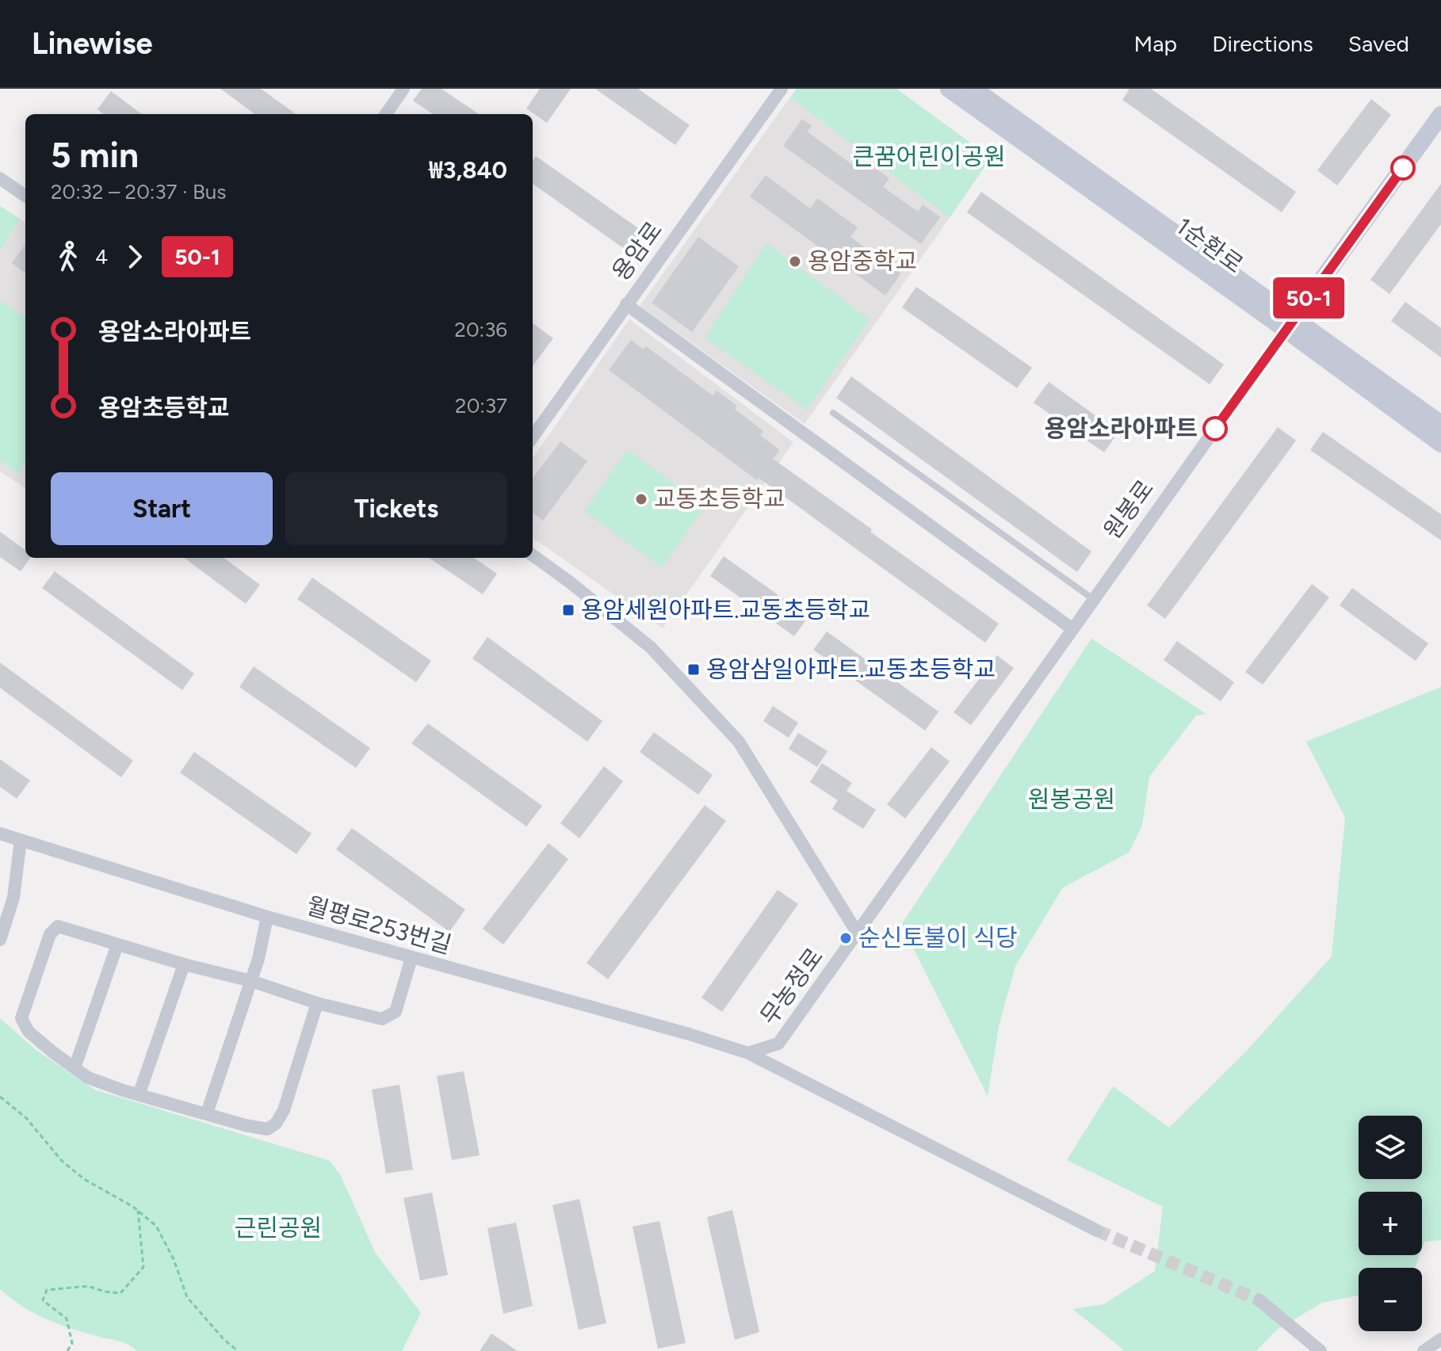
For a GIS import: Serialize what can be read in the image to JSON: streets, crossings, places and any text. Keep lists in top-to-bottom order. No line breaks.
{"streets":{"street":["1순환로","용암로","원봉로","월평로253번길","무농정로"]},"crossings":[["1순환로","원봉로"],["원봉로","무농정로"],["월평로253번길","무농정로"]],"parks":["큰꿈어린이공원","원봉공원","근린공원"],"places":{"other":["용암중학교","용암소라아파트","교동초등학교","순신토불이 식당"],"transit":["용암세원아파트.교동초등학교","용암삼일아파트.교동초등학교"]},"lines":["bus line 50-1"],"page":{"header":"Linewise","nav":["Map","Directions","Saved"],"on_map":"50-1","heading":["5 min","20:32 – 20:37 · Bus","₩3,840"],"legs":["4","50-1"],"list":[{"name":"용암소라아파트","value":"20:36"},{"name":"용암초등학교","value":"20:37"}],"buttons":["Start","Tickets"],"map_buttons":["+","−"]}}
